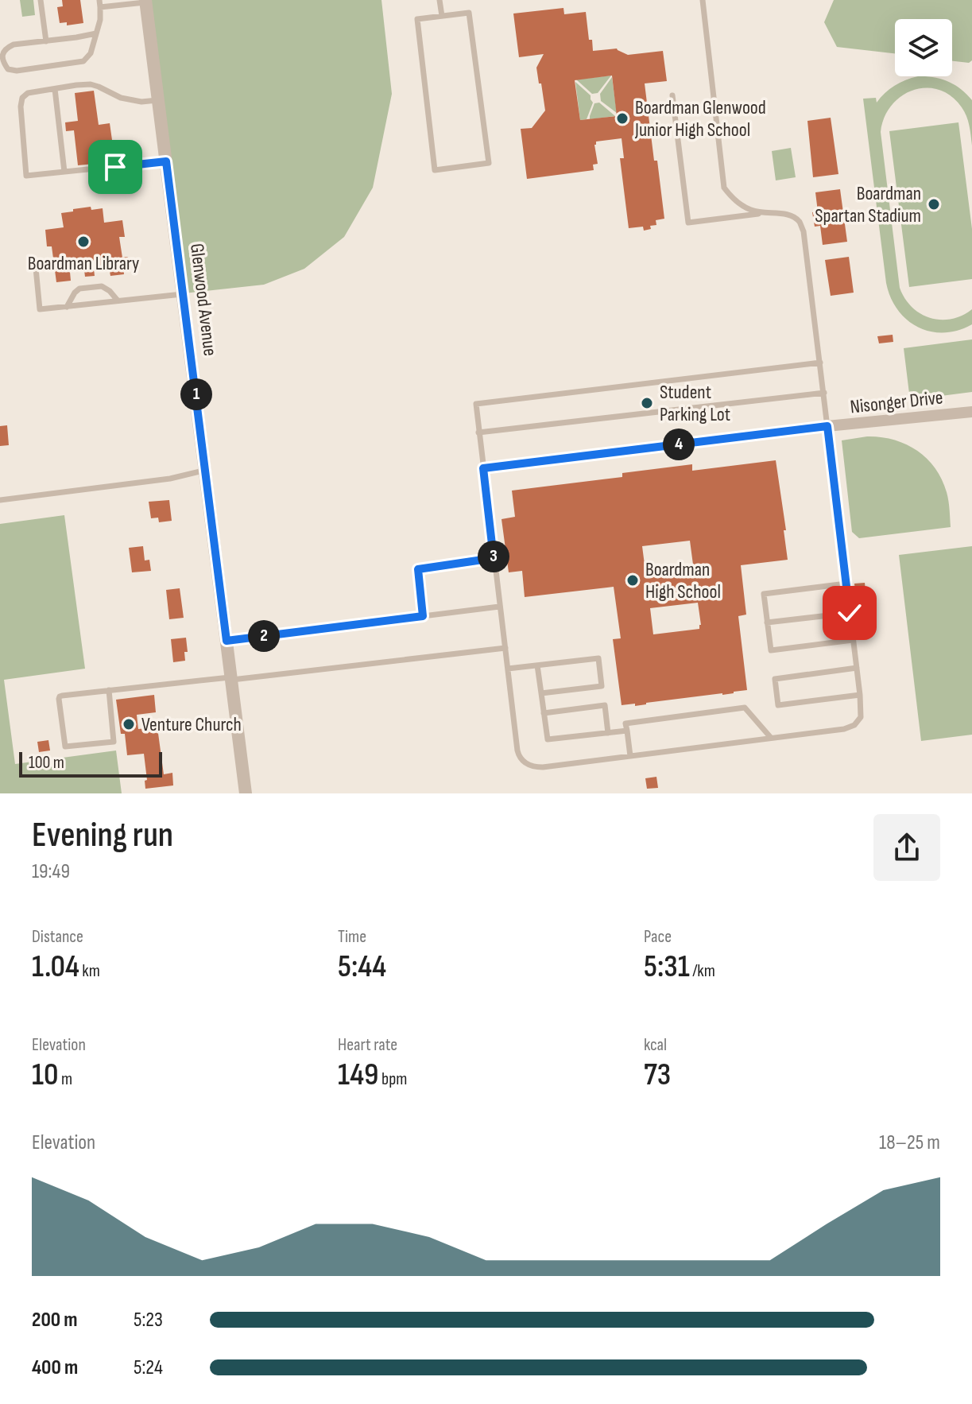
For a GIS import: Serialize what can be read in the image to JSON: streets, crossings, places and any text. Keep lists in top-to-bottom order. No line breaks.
{"streets":{"street":["Glenwood Avenue","Nisonger Drive"]},"places":["Boardman Glenwood Junior High School","Boardman Spartan Stadium","Boardman Library","Student Parking Lot","Boardman High School","Venture Church"],"scale_bar":"100 m","page":{"pins":["1","4","3","2"],"scale":"100 m","heading":["Evening run","19:49"],"stats":[["Distance","1.04 km"],["Time","5:44"],["Pace","5:31 /km"],["Elevation","10 m"],["Heart rate","149 bpm"],["kcal","73"]],"chart":["Elevation","18–25 m"],"list":[{"name":"200 m","note":"5:23"},{"name":"400 m","note":"5:24"}]}}
